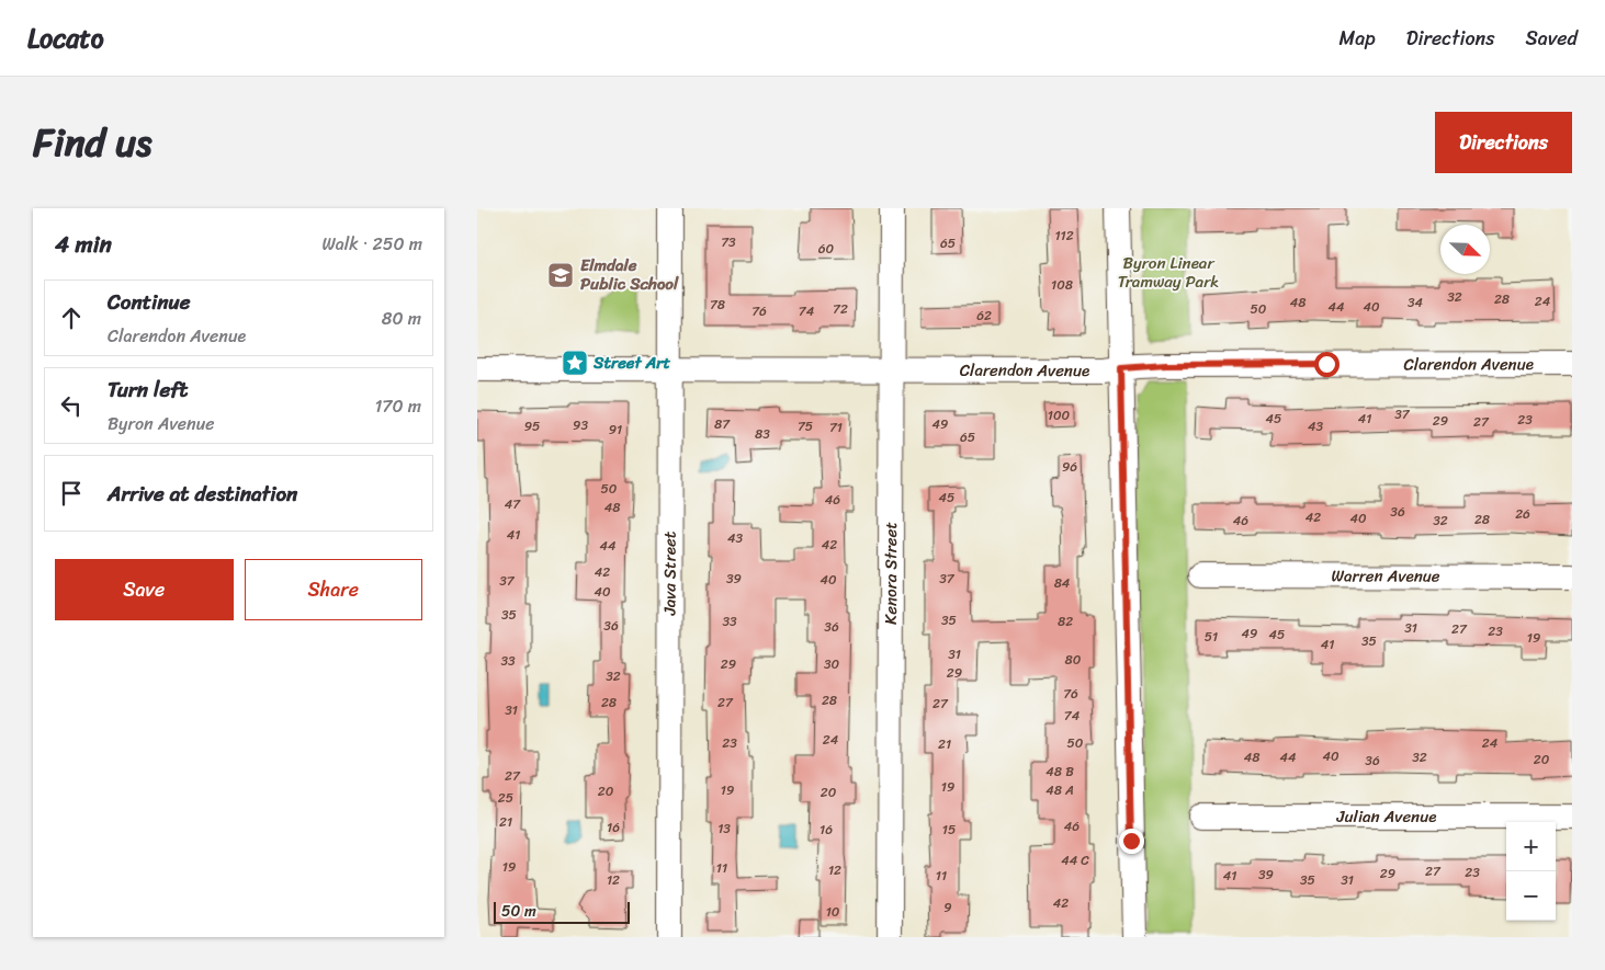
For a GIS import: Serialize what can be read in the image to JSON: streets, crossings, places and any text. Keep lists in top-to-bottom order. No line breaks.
{"streets":{"street":["Clarendon Avenue","Java Street","Kenora Street","Warren Avenue","Julian Avenue"]},"crossings":[["Clarendon Avenue","Java Street"],["Clarendon Avenue","Kenora Street"]],"parks":["Byron Linear Tramway Park"],"places":{"school or university":["Elmdale Public School"],"place":["Street Art"]},"house_numbers":["112","73","65","60","108","32","28","24","48","34","78","44","40","72","50","76","74","62","37","100","45","41","23","29","27","87","49","93","95","75","43","71","91","83","65","96","50","45","46","47","48","36","26","42","40","28","46","32","41","43","42","44","42","39","37","40","37","84","40","35","35","33","82","36","36","31","27","23","49","45","51","19","35","41","31","80","33","29","30","29","32","76","28","28","27","27","31","74","24","23","50","24","21","40","48","44","32","20","36","48 B","27","19","19","48 A","20","20","25","21","46","16","13","16","15","44 C","19","11","12","27","23","29","39","11","41","12","35","31","42","9","10"],"scale_bar":"50 m","north":"bottom right","page":{"header":"Locato","nav":["Map","Directions","Saved"],"title":"Find us","buttons":["Directions",["Save","Share"]],"heading":["4 min","Walk · 250 m"],"list":[["Continue","Clarendon Avenue","80 m"],["Turn left","Byron Avenue","170 m"],"Arrive at destination"],"map_buttons":["+","−"],"scale":"50 m"}}
